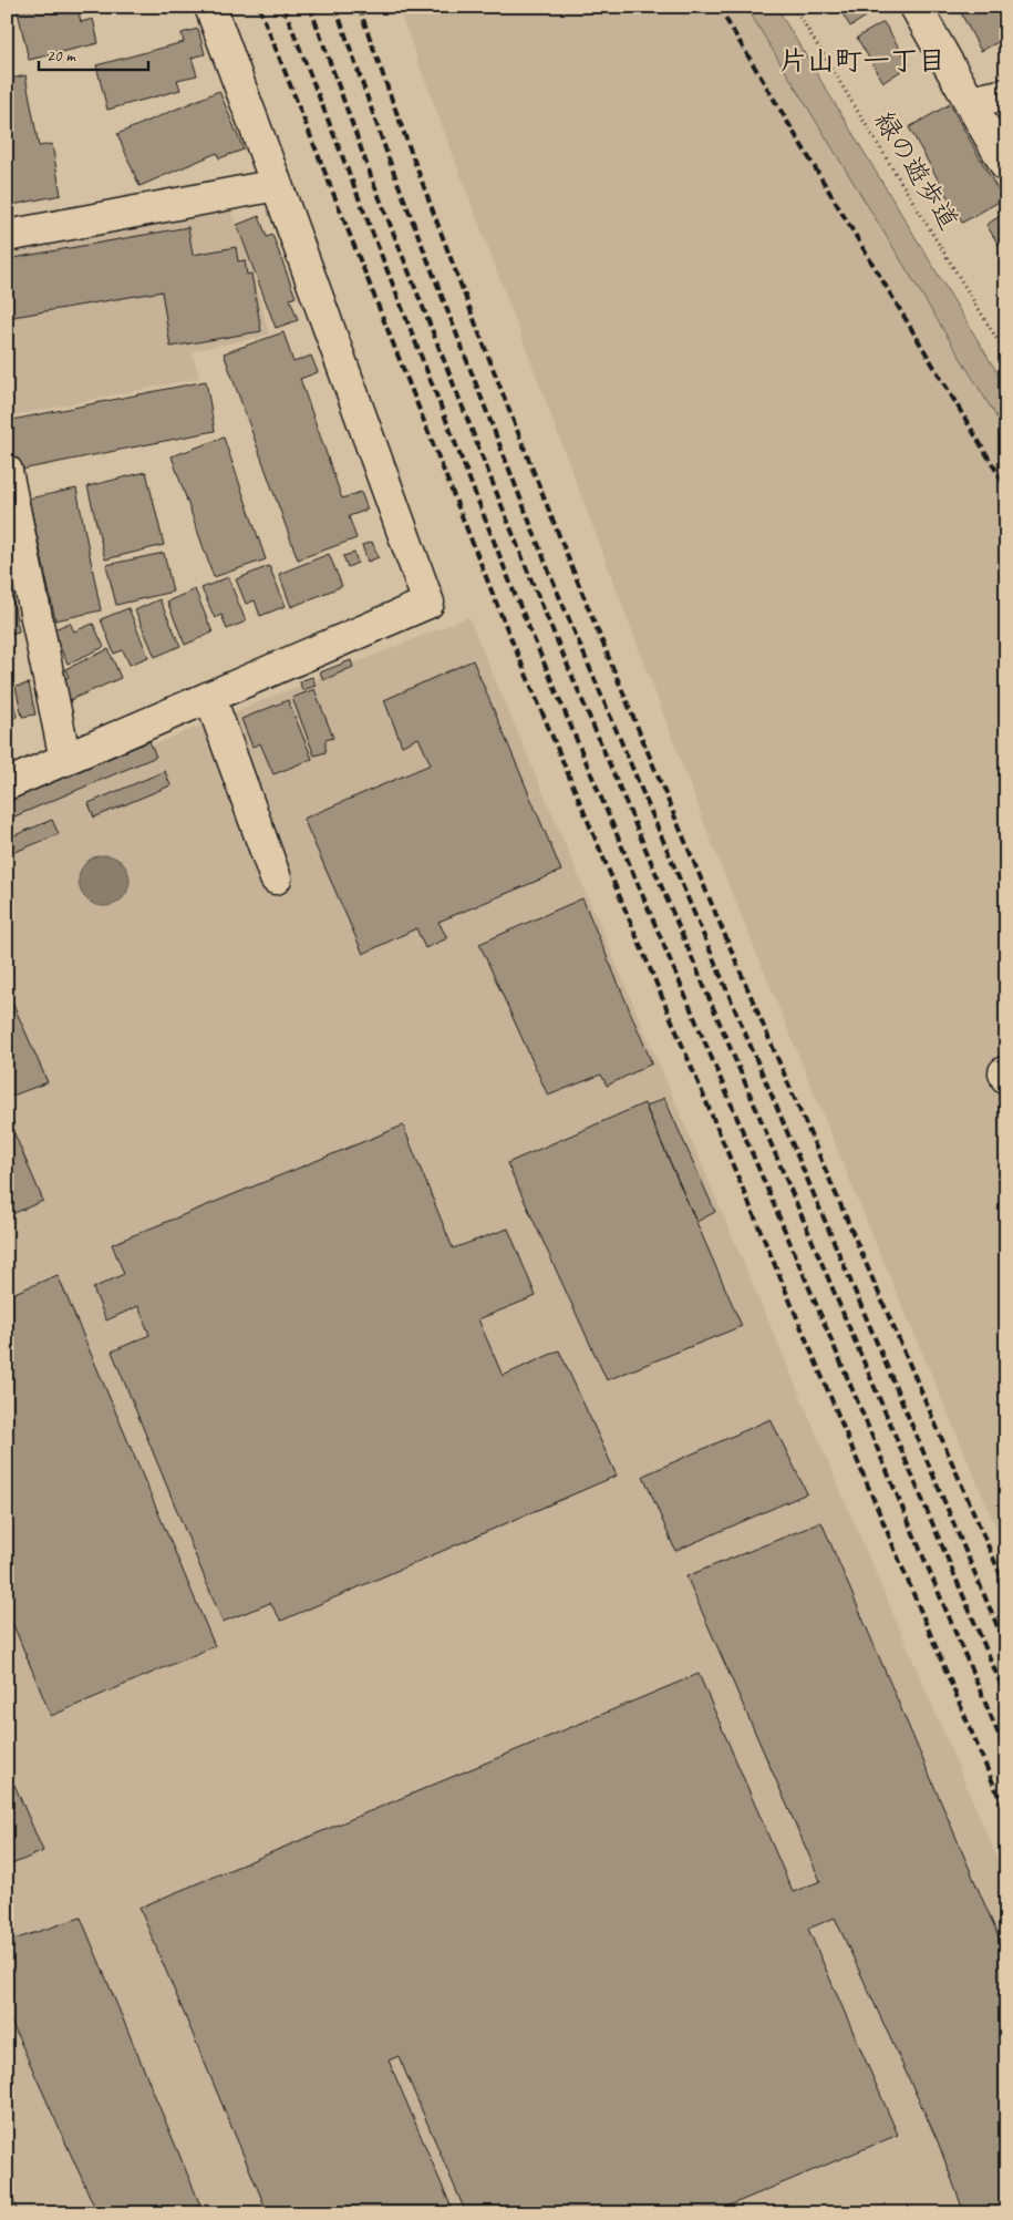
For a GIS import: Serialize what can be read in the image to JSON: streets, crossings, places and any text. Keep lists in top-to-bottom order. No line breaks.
{"streets":{"path":["緑の遊歩道"]},"districts":["片山町一丁目"],"scale_bar":"20 m"}
